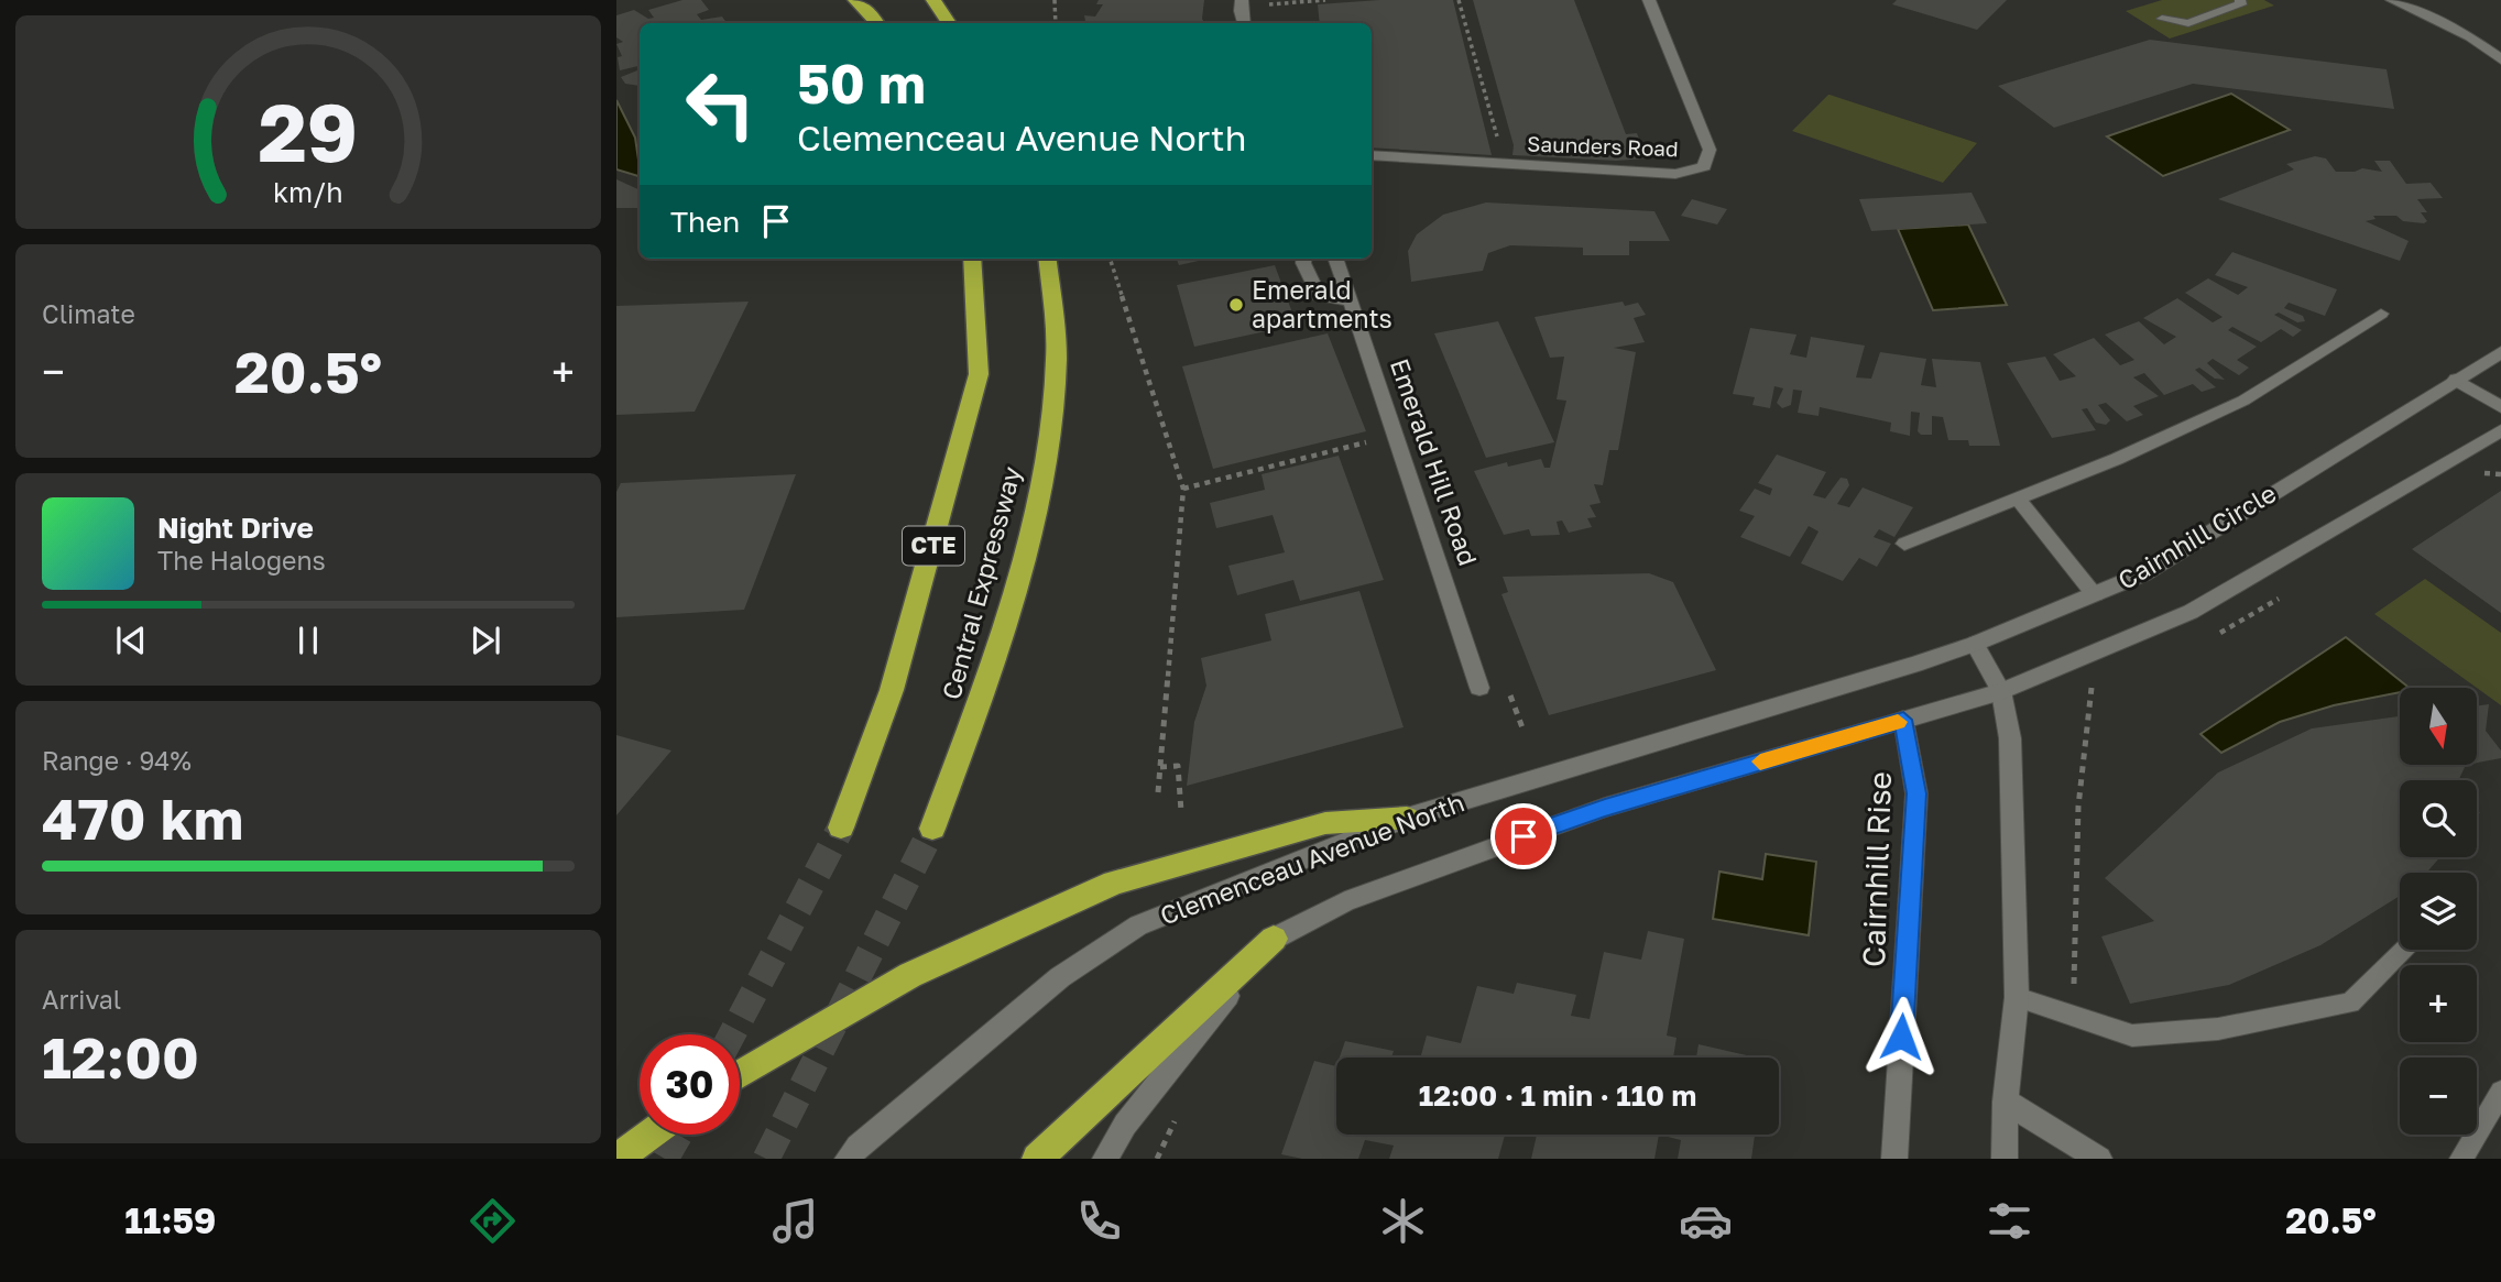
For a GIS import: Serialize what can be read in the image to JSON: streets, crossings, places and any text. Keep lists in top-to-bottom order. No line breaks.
{"streets":{"highway":["CTE","Central Expressway"],"main road":["Saunders Road","Emerald Hill Road","Cairnhill Circle","Clemenceau Avenue North","Cairnhill Rise"]},"crossings":[["Cairnhill Circle","Clemenceau Avenue North"],["Clemenceau Avenue North","Cairnhill Rise"]],"places":["Emerald apartments"],"north":"bottom","page":{"turn":["50 m","Clemenceau Avenue North"],"then":"Then","tile":["Climate",["Range · 94%","470 km"],["Arrival","12:00"]],"heat":["−","20.5°","+"],"song":["Night Drive","The Halogens"],"map_buttons":["+","−"],"limit":"30","trip":"12:00 · 1 min · 110 m","tabs":["11:59","20.5°"],"gauge":["29","km/h"]}}
